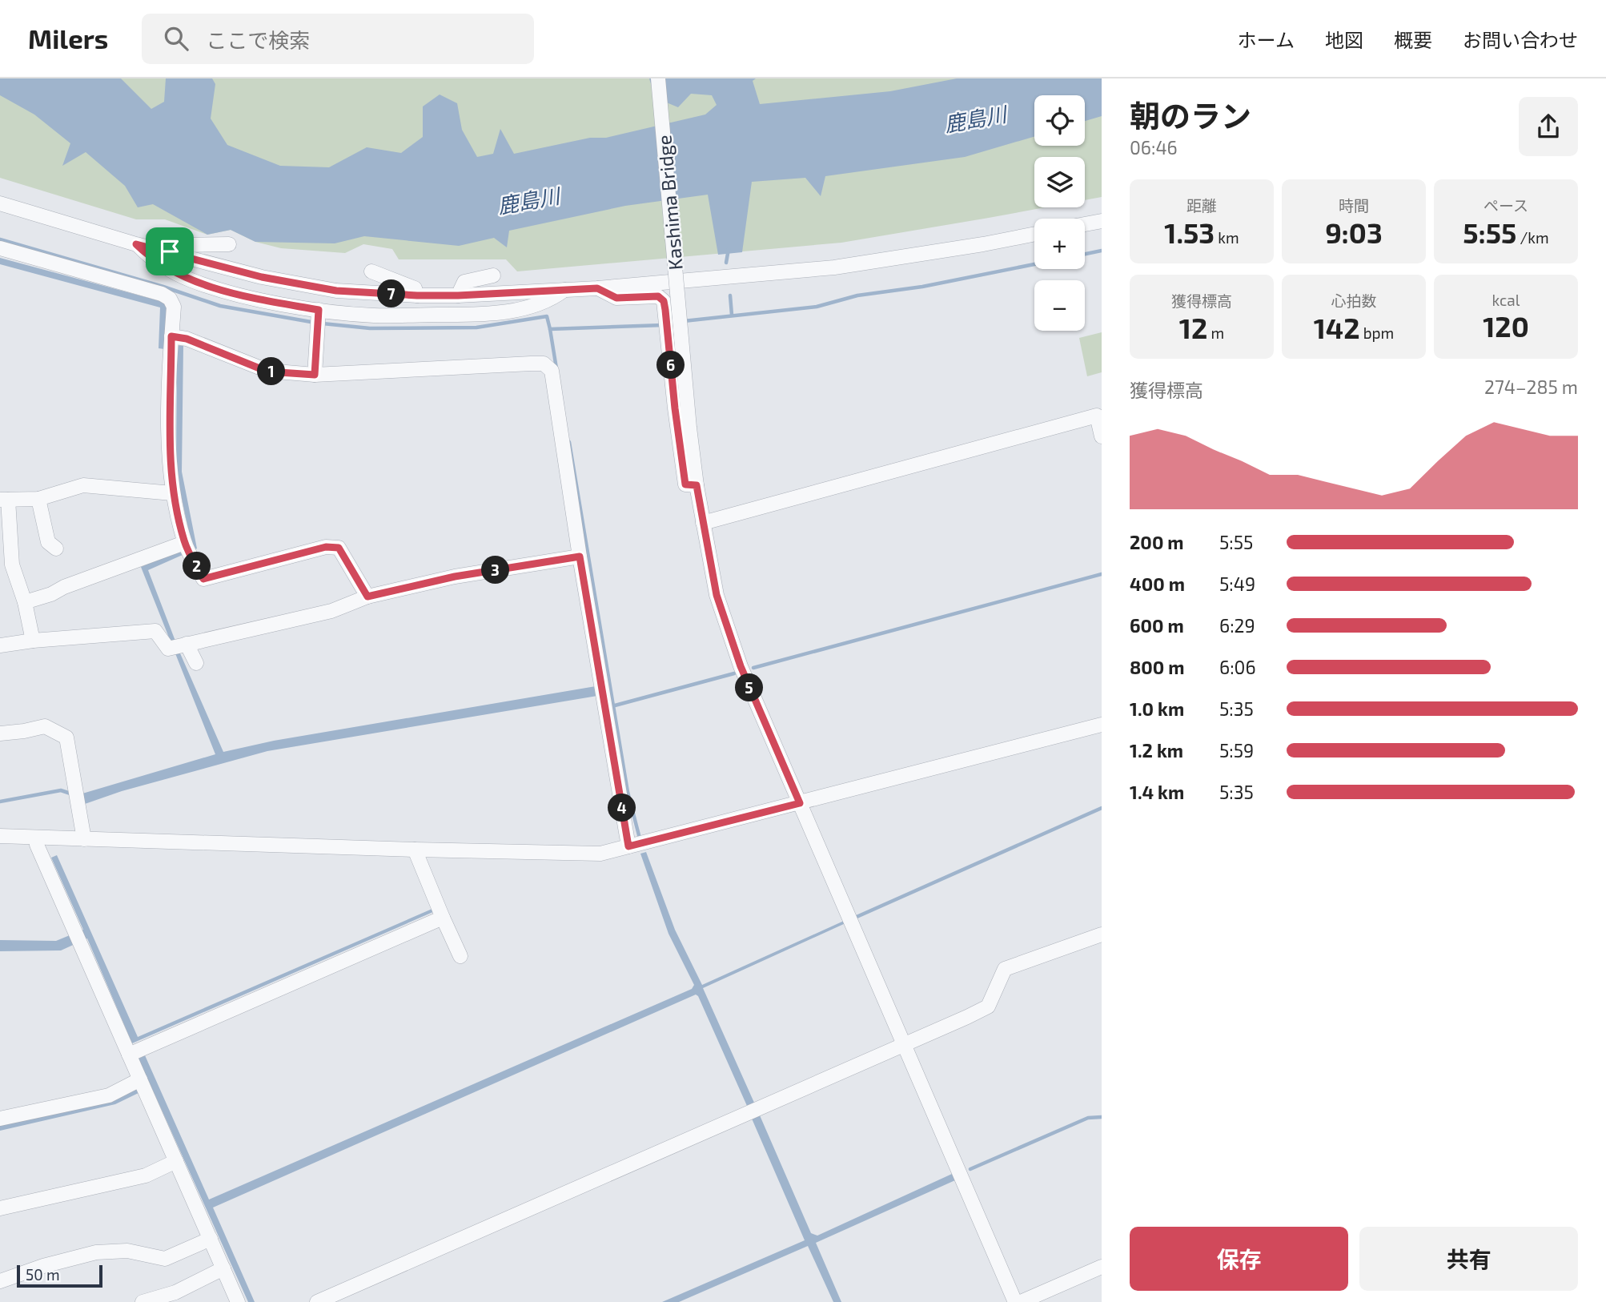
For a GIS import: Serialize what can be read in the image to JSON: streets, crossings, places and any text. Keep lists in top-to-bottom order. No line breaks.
{"streets":{"street":["Kashima Bridge"]},"water":["鹿島川"],"scale_bar":"50 m","page":{"header":"Milers","search":"ここで検索","nav":["ホーム","地図","概要","お問い合わせ"],"heading":["朝のラン","06:46"],"map_buttons":["+","−"],"stats":[["距離","1.53 km"],["時間","9:03"],["ペース","5:55 /km"],["獲得標高","12 m"],["心拍数","142 bpm"],["kcal","120"]],"pins":["7","6","1","2","3","5","4"],"chart":["獲得標高","274–285 m"],"list":[{"name":"200 m","note":"5:55"},{"name":"400 m","note":"5:49"},{"name":"600 m","note":"6:29"},{"name":"800 m","note":"6:06"},{"name":"1.0 km","note":"5:35"},{"name":"1.2 km","note":"5:59"},{"name":"1.4 km","note":"5:35"}],"buttons":["保存","共有"],"scale":"50 m"}}
